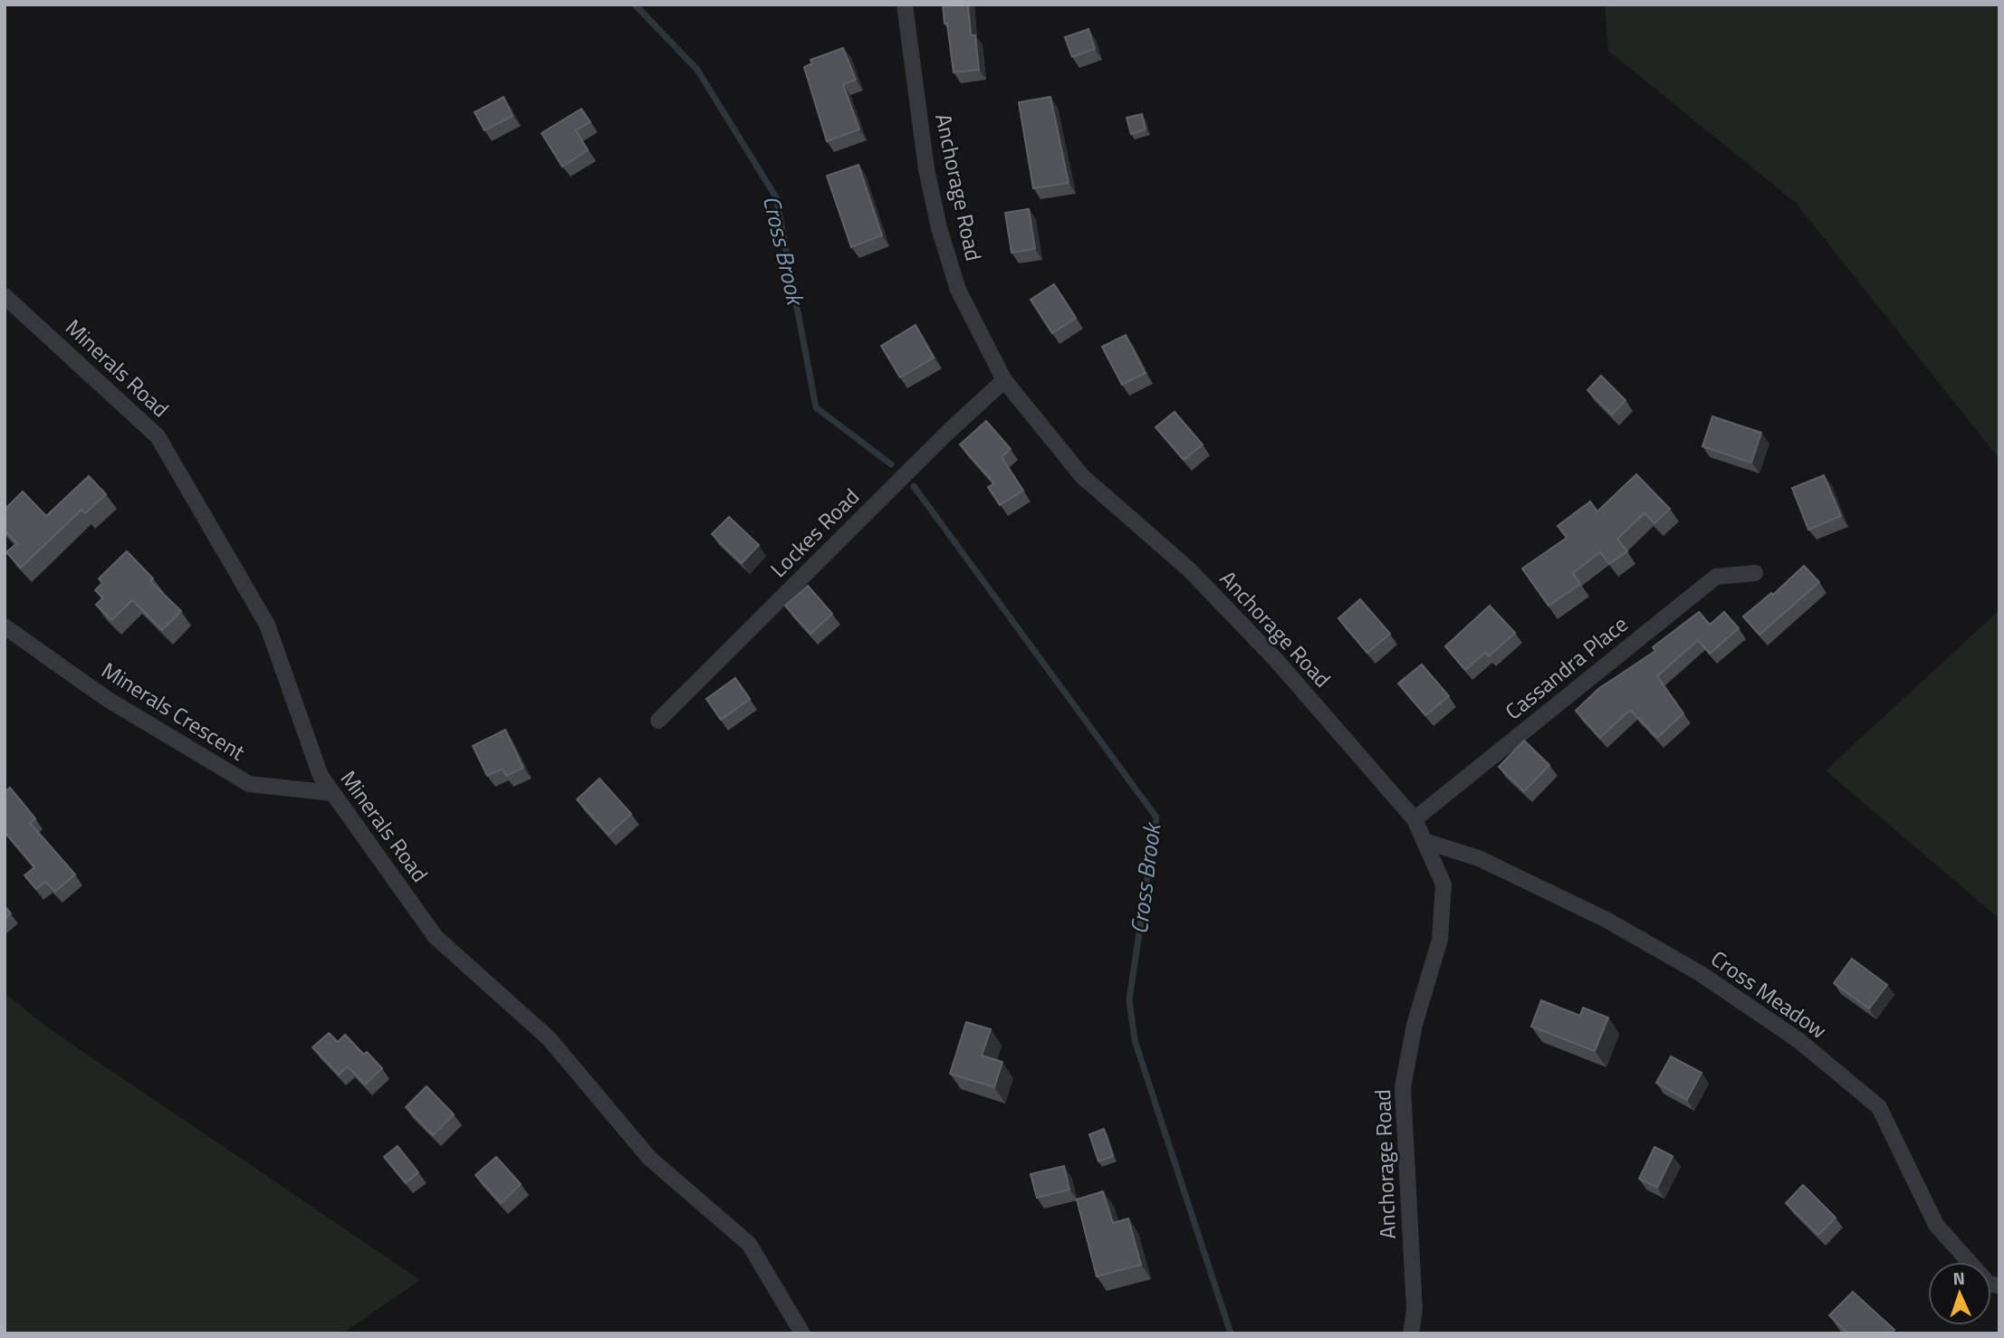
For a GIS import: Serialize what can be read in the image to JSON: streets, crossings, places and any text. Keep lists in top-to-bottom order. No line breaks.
{"streets":{"street":["Anchorage Road","Minerals Road","Lockes Road","Cassandra Place","Minerals Crescent","Cross Meadow"]},"crossings":[["Anchorage Road","Lockes Road"],["Anchorage Road","Cassandra Place"],["Anchorage Road","Cross Meadow"],["Minerals Road","Minerals Crescent"]],"water":["Cross Brook"],"north":"top"}
